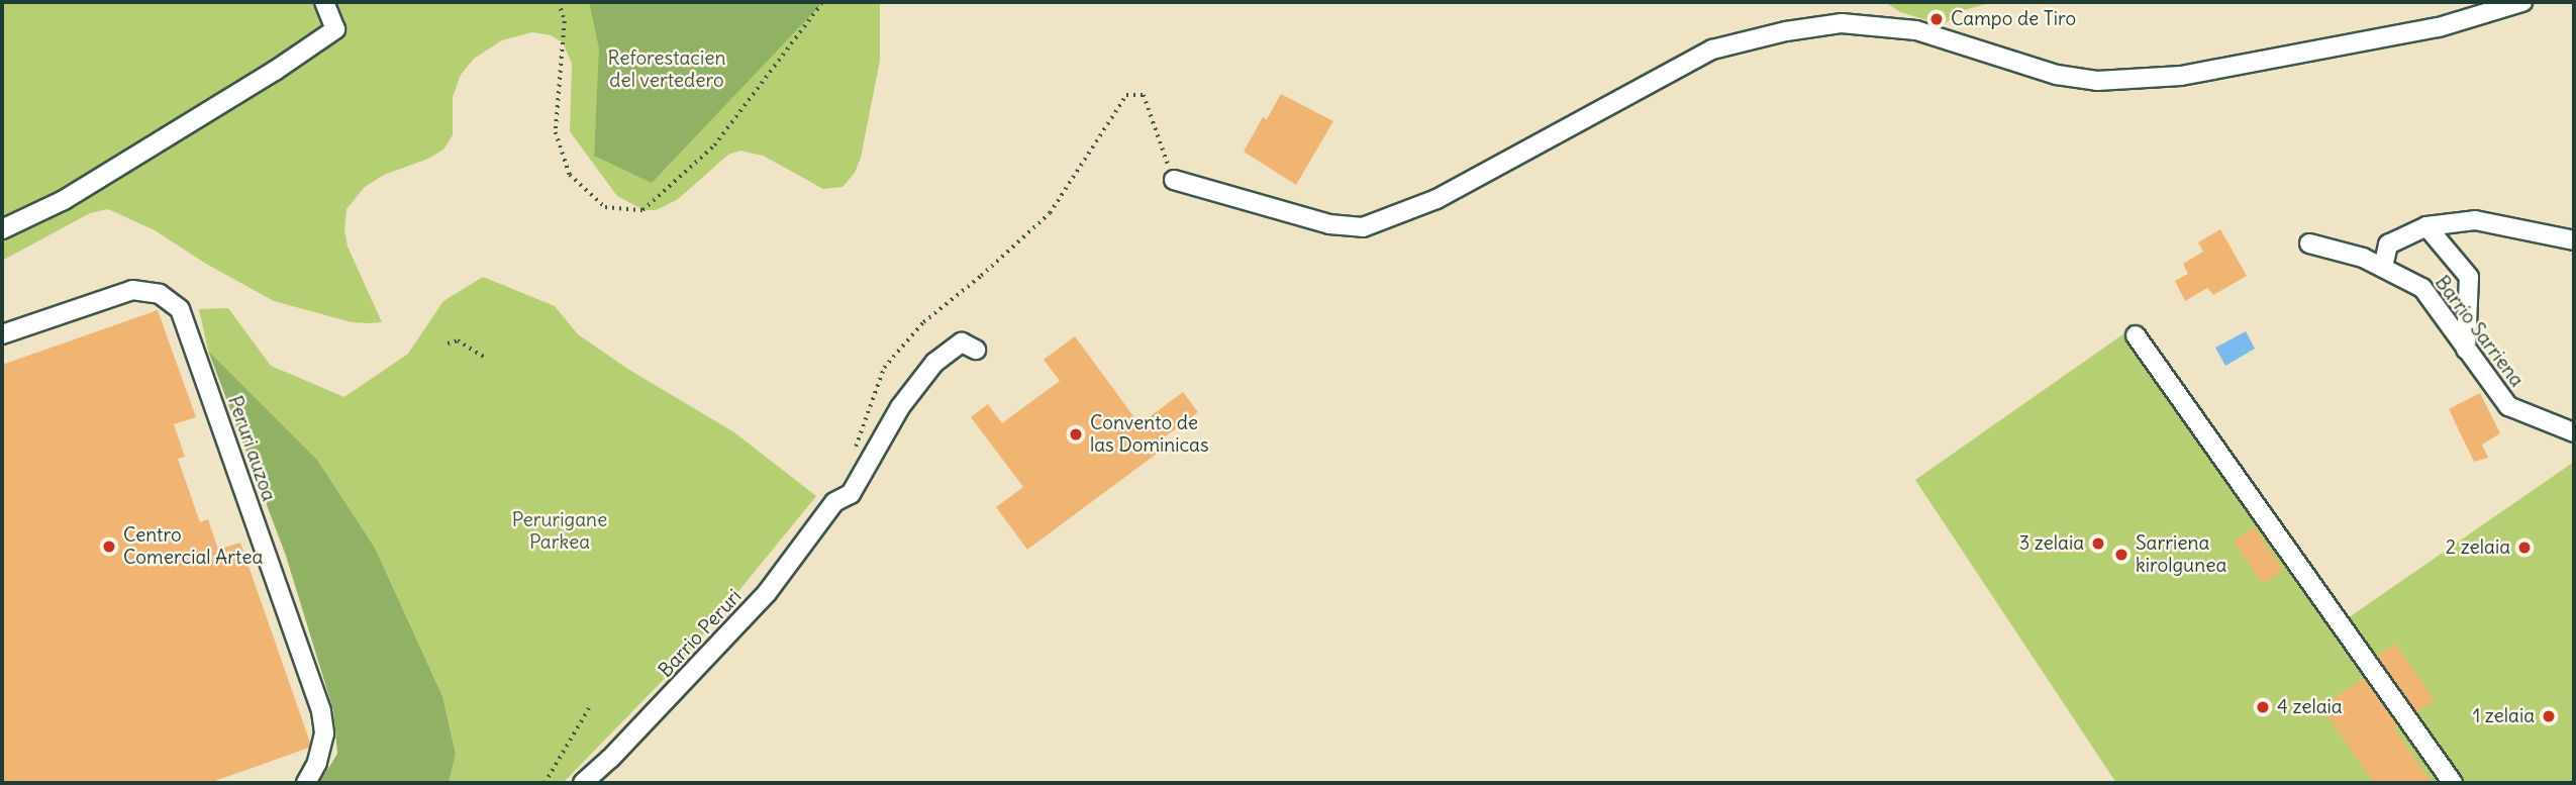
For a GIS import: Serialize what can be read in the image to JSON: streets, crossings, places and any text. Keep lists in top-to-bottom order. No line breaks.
{"streets":{"street":["Barrio Sarriena","Peruri auzoa","Barrio Peruri"]},"parks":["Reforestacien del vertedero","Perurigane Parkea"],"places":["Campo de Tiro","Convento de las Dominicas","3 zelaia","Centro Comercial Artea","2 zelaia","Sarriena kirolgunea","4 zelaia","1 zelaia"]}
